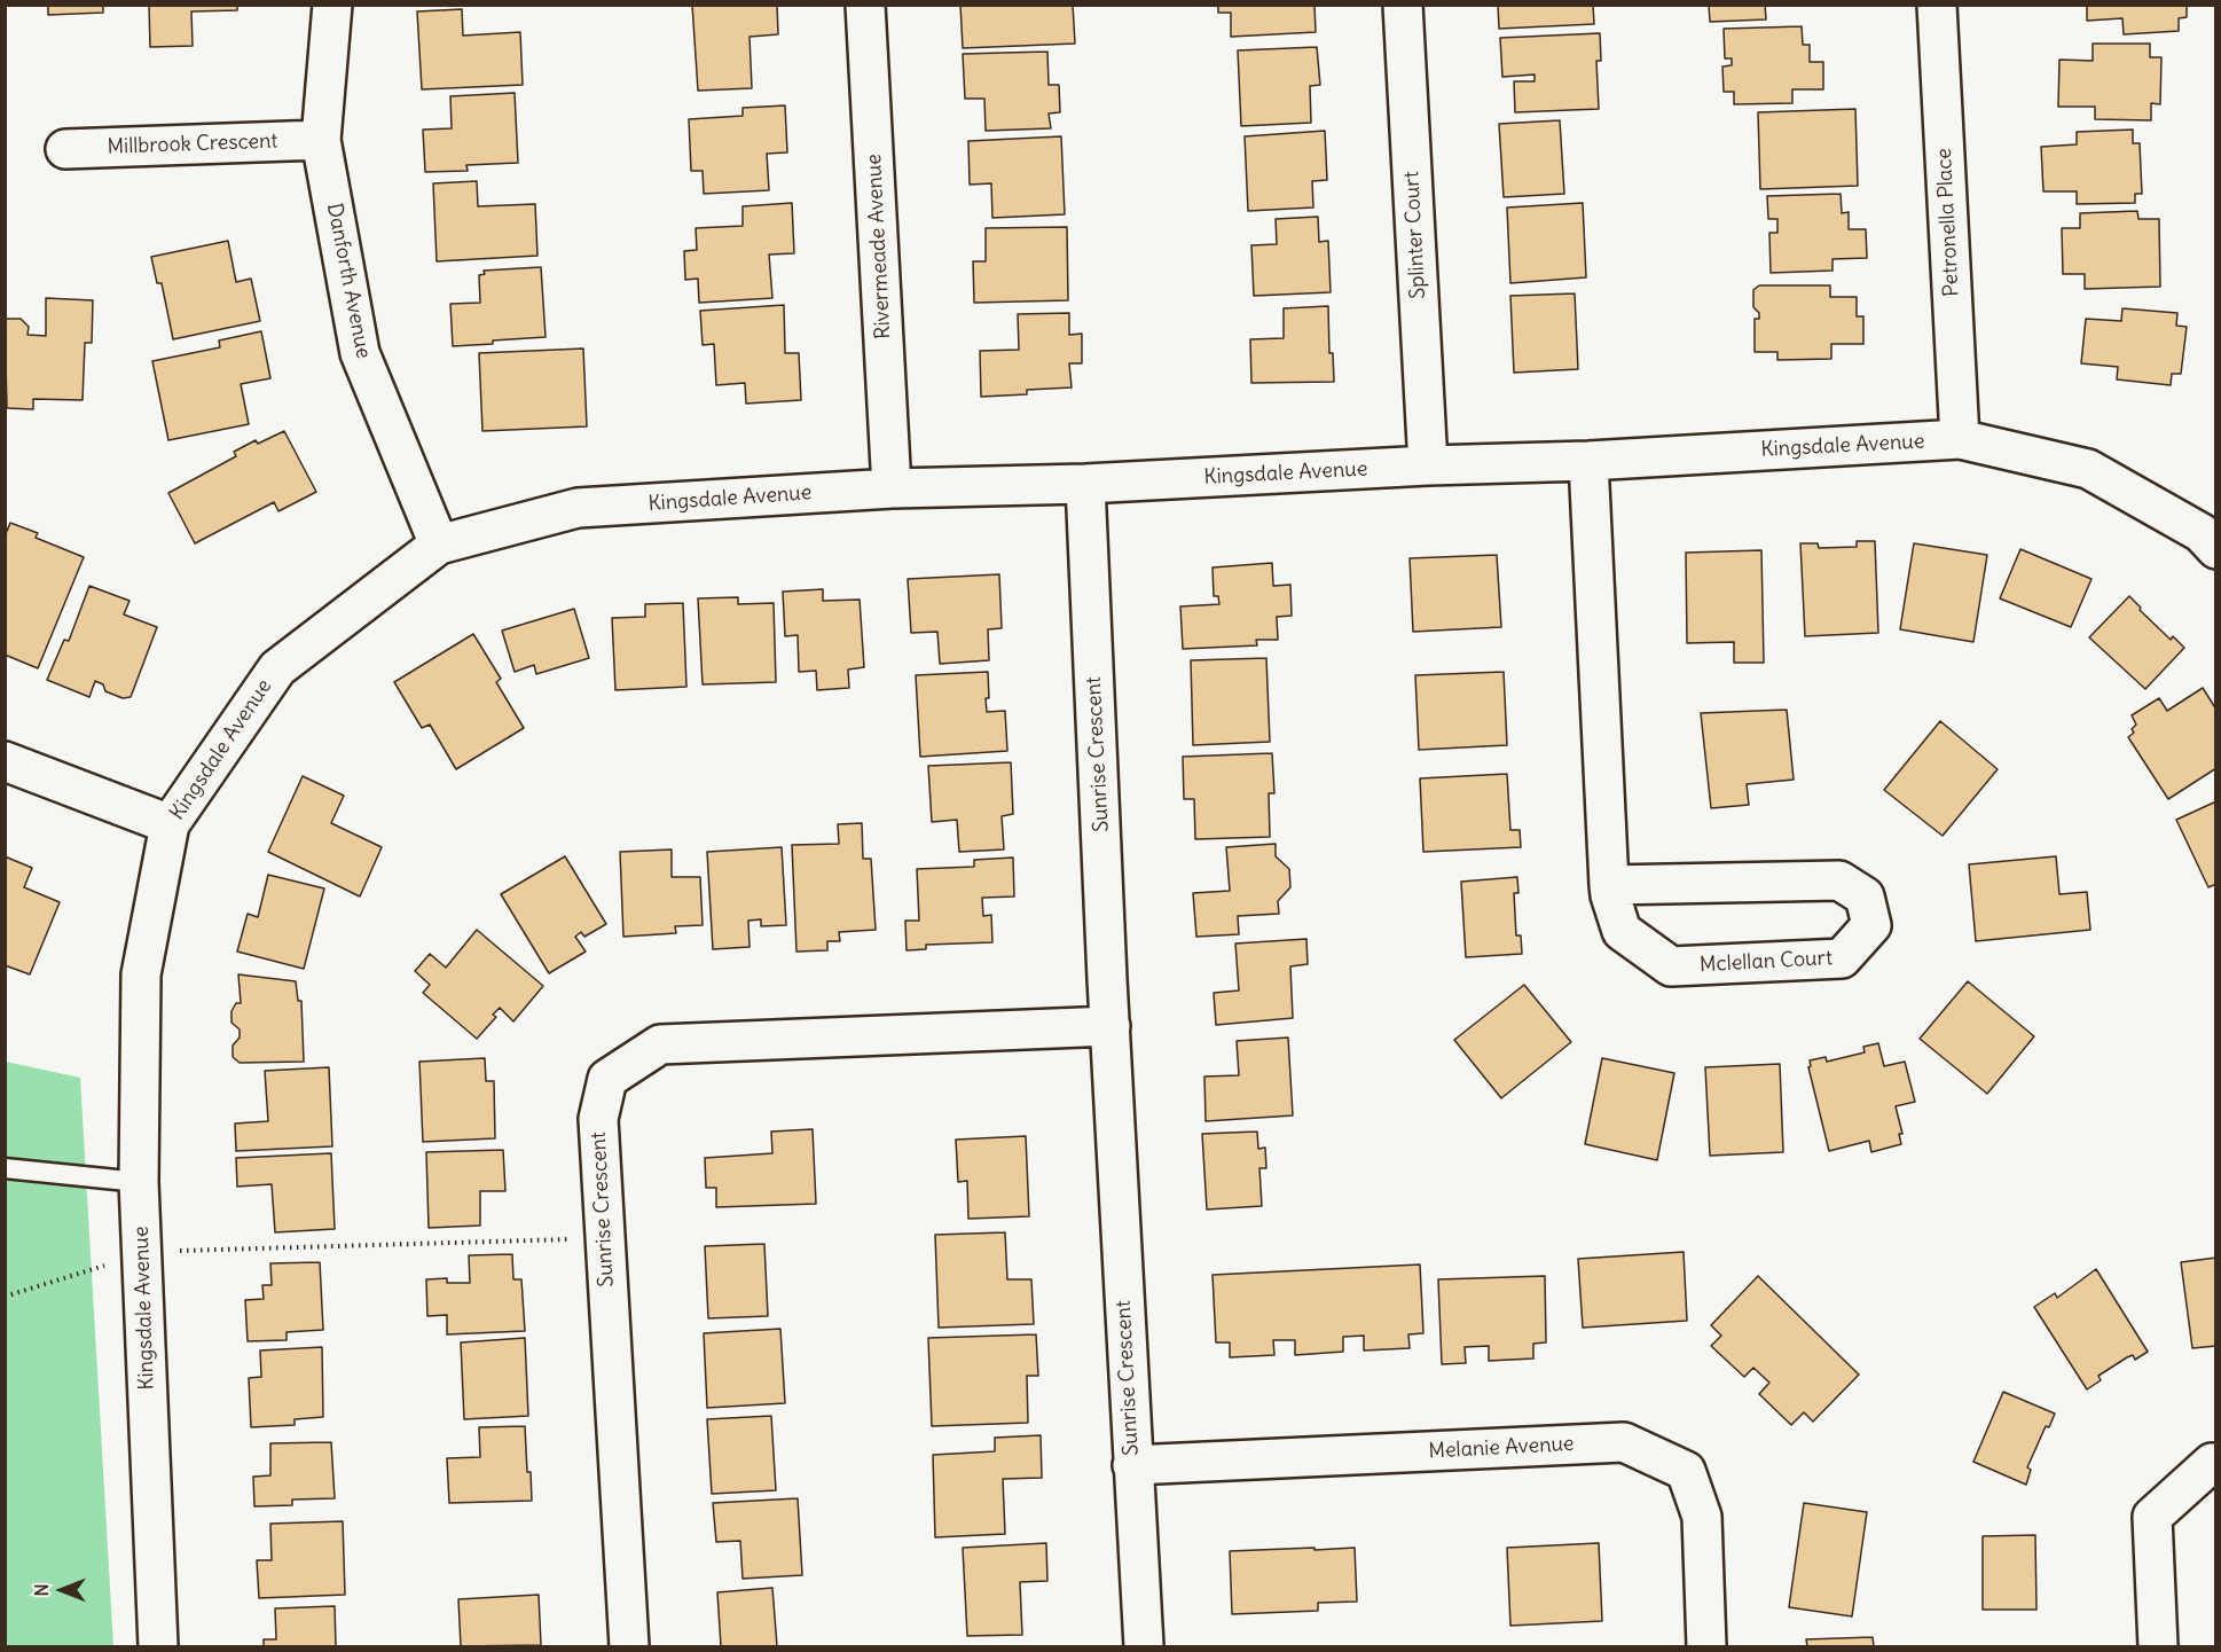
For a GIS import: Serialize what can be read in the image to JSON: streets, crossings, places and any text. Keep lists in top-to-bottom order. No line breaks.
{"streets":{"street":["Millbrook Crescent","Petronella Place","Splinter Court","Rivermeade Avenue","Danforth Avenue","Kingsdale Avenue","Sunrise Crescent","Mclellan Court","Melanie Avenue"]},"crossings":[["Millbrook Crescent","Danforth Avenue"],["Petronella Place","Kingsdale Avenue"],["Splinter Court","Kingsdale Avenue"],["Rivermeade Avenue","Kingsdale Avenue"],["Danforth Avenue","Kingsdale Avenue"],["Kingsdale Avenue","Sunrise Crescent"],["Kingsdale Avenue","Mclellan Court"],["Sunrise Crescent","Melanie Avenue"]],"north":"left"}
